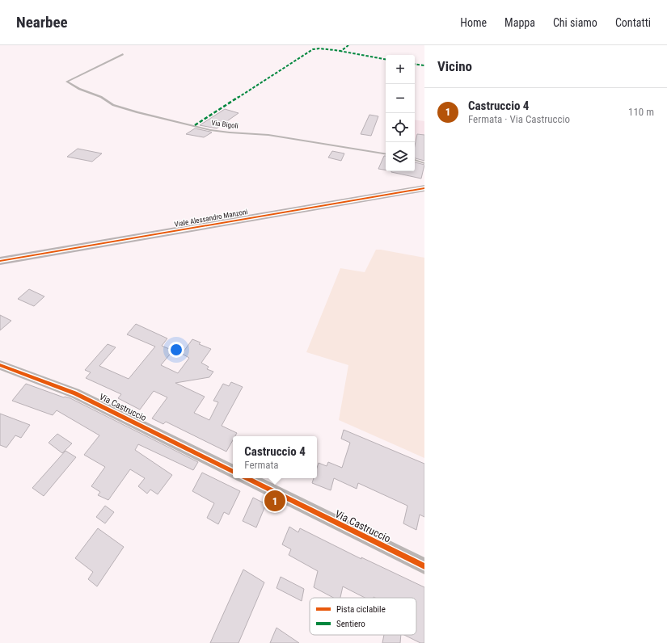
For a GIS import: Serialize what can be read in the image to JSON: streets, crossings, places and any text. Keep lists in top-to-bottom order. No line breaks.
{"streets":{"street":["Viale Alessandro Manzoni","Via Castruccio"],"lane":["Via Bigoli"]},"legend":["Pista ciclabile","Sentiero"],"page":{"header":"Nearbee","nav":["Home","Mappa","Chi siamo","Contatti"],"heading":"Vicino","map_buttons":["+","−"],"list":[{"mark":"1","name":"Castruccio 4","note":"Fermata · Via Castruccio","value":"110 m"}],"popup":["Castruccio 4","Fermata"],"pins":"1"}}
